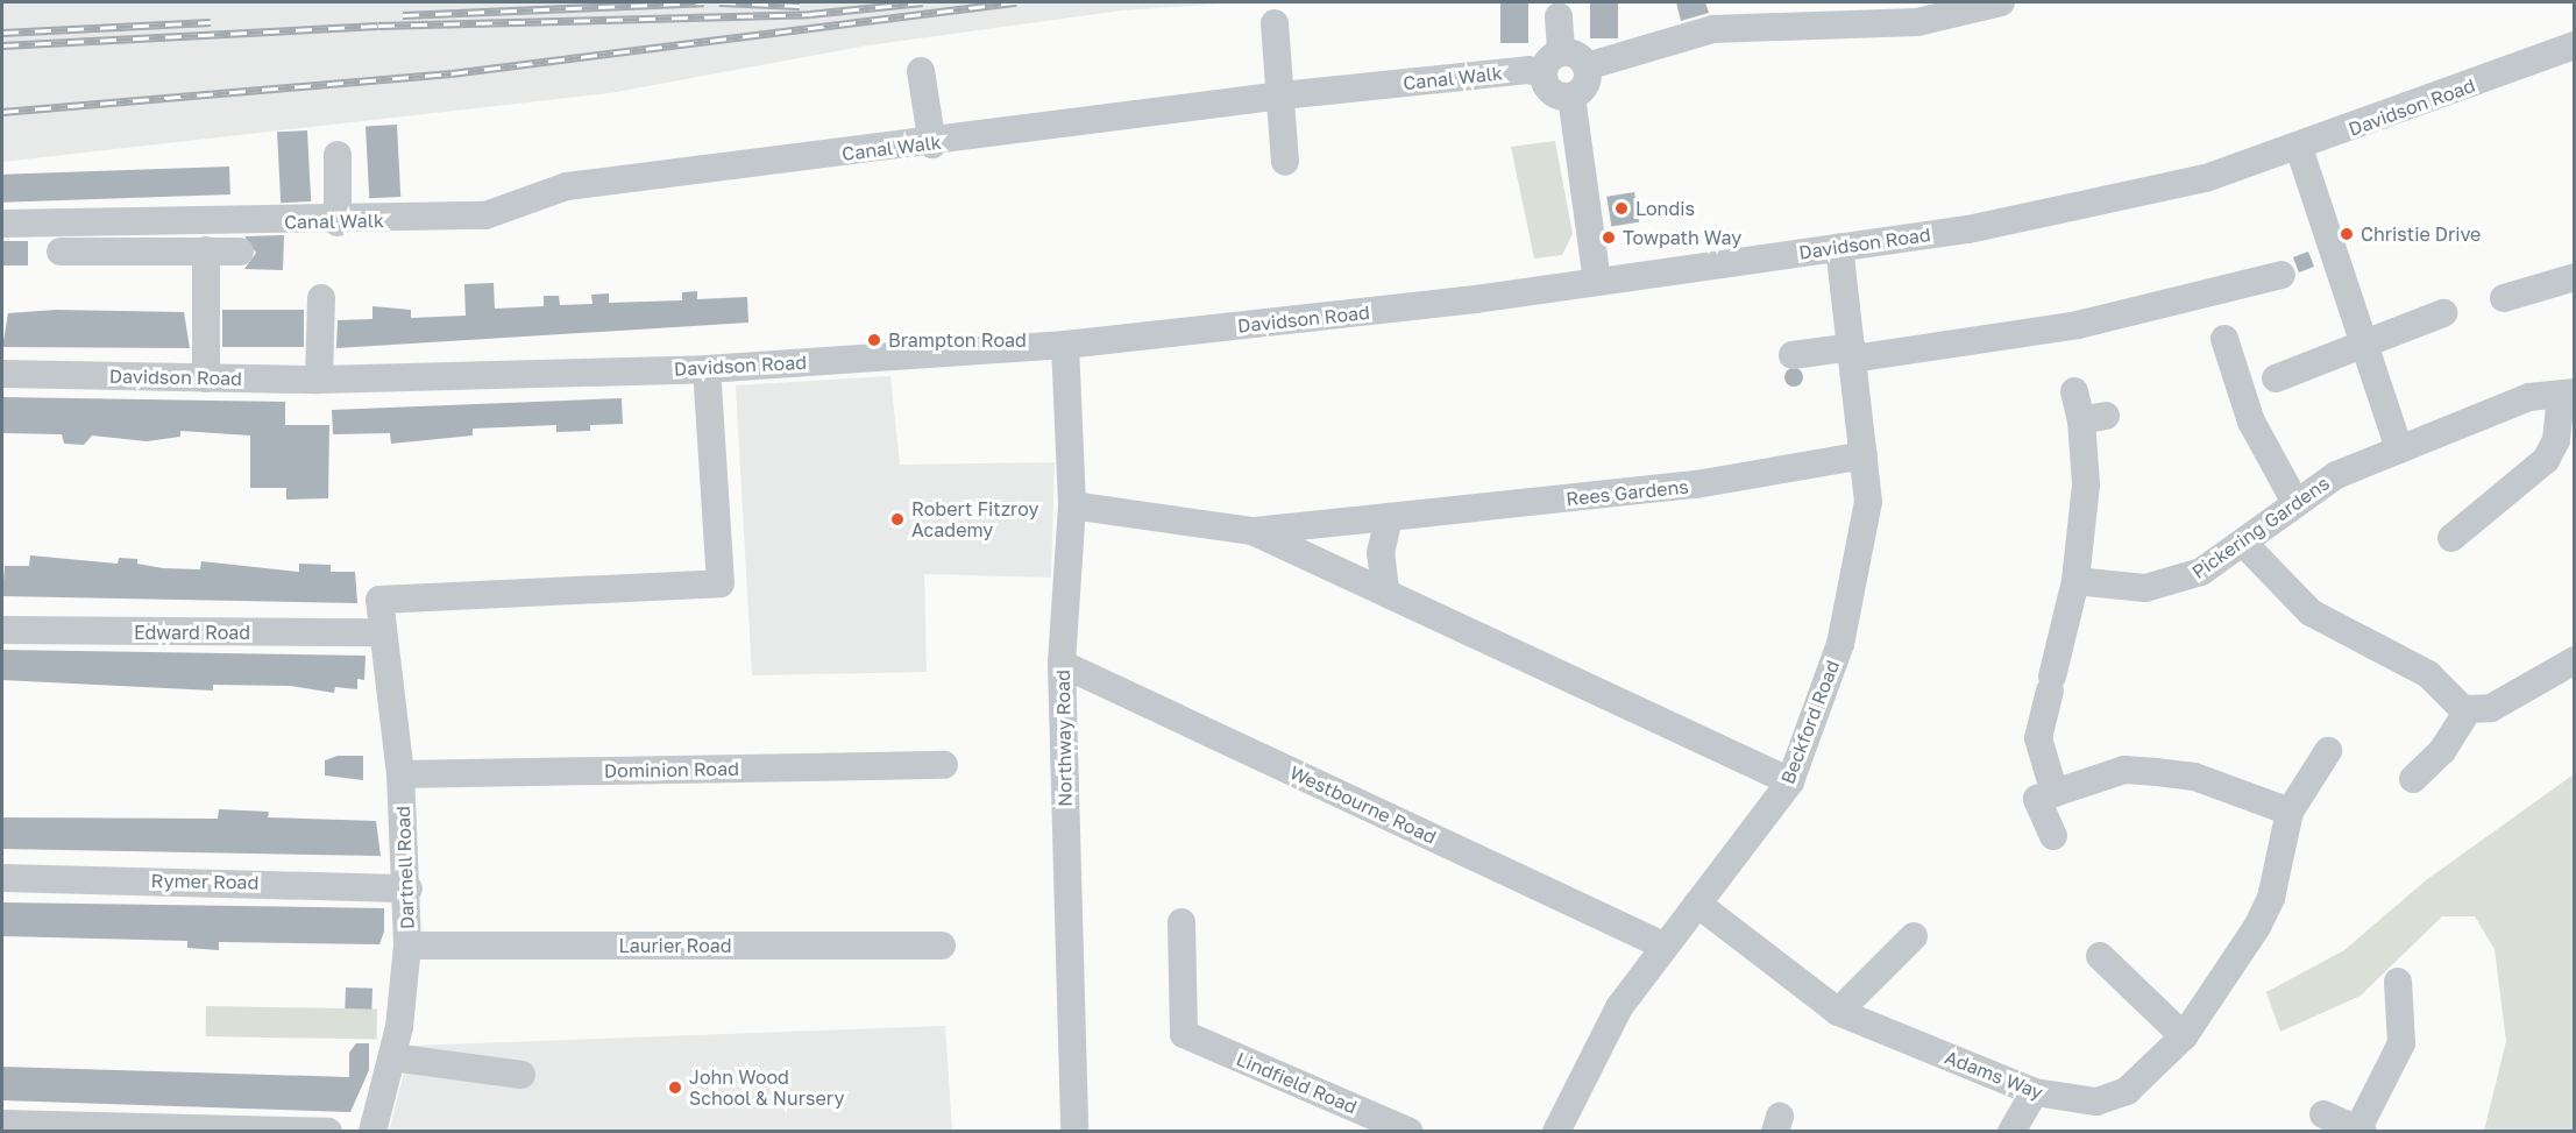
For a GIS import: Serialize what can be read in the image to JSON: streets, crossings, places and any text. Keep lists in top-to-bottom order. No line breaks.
{"streets":{"street":["Canal Walk","Davidson Road","Rees Gardens","Pickering Gardens","Edward Road","Beckford Road","Northway Road","Dominion Road","Westbourne Road","Dartnell Road","Rymer Road","Laurier Road","Adams Way","Lindfield Road"]},"crossings":[["Davidson Road","Beckford Road"],["Davidson Road","Northway Road"],["Davidson Road","Dartnell Road"],["Rees Gardens","Beckford Road"],["Rees Gardens","Northway Road"],["Edward Road","Dartnell Road"],["Beckford Road","Westbourne Road"],["Beckford Road","Adams Way"],["Northway Road","Westbourne Road"],["Dominion Road","Dartnell Road"],["Dartnell Road","Rymer Road"],["Dartnell Road","Laurier Road"]],"places":["Londis","Christie Drive","Towpath Way","Brampton Road","Robert Fitzroy Academy","John Wood School & Nursery"]}
